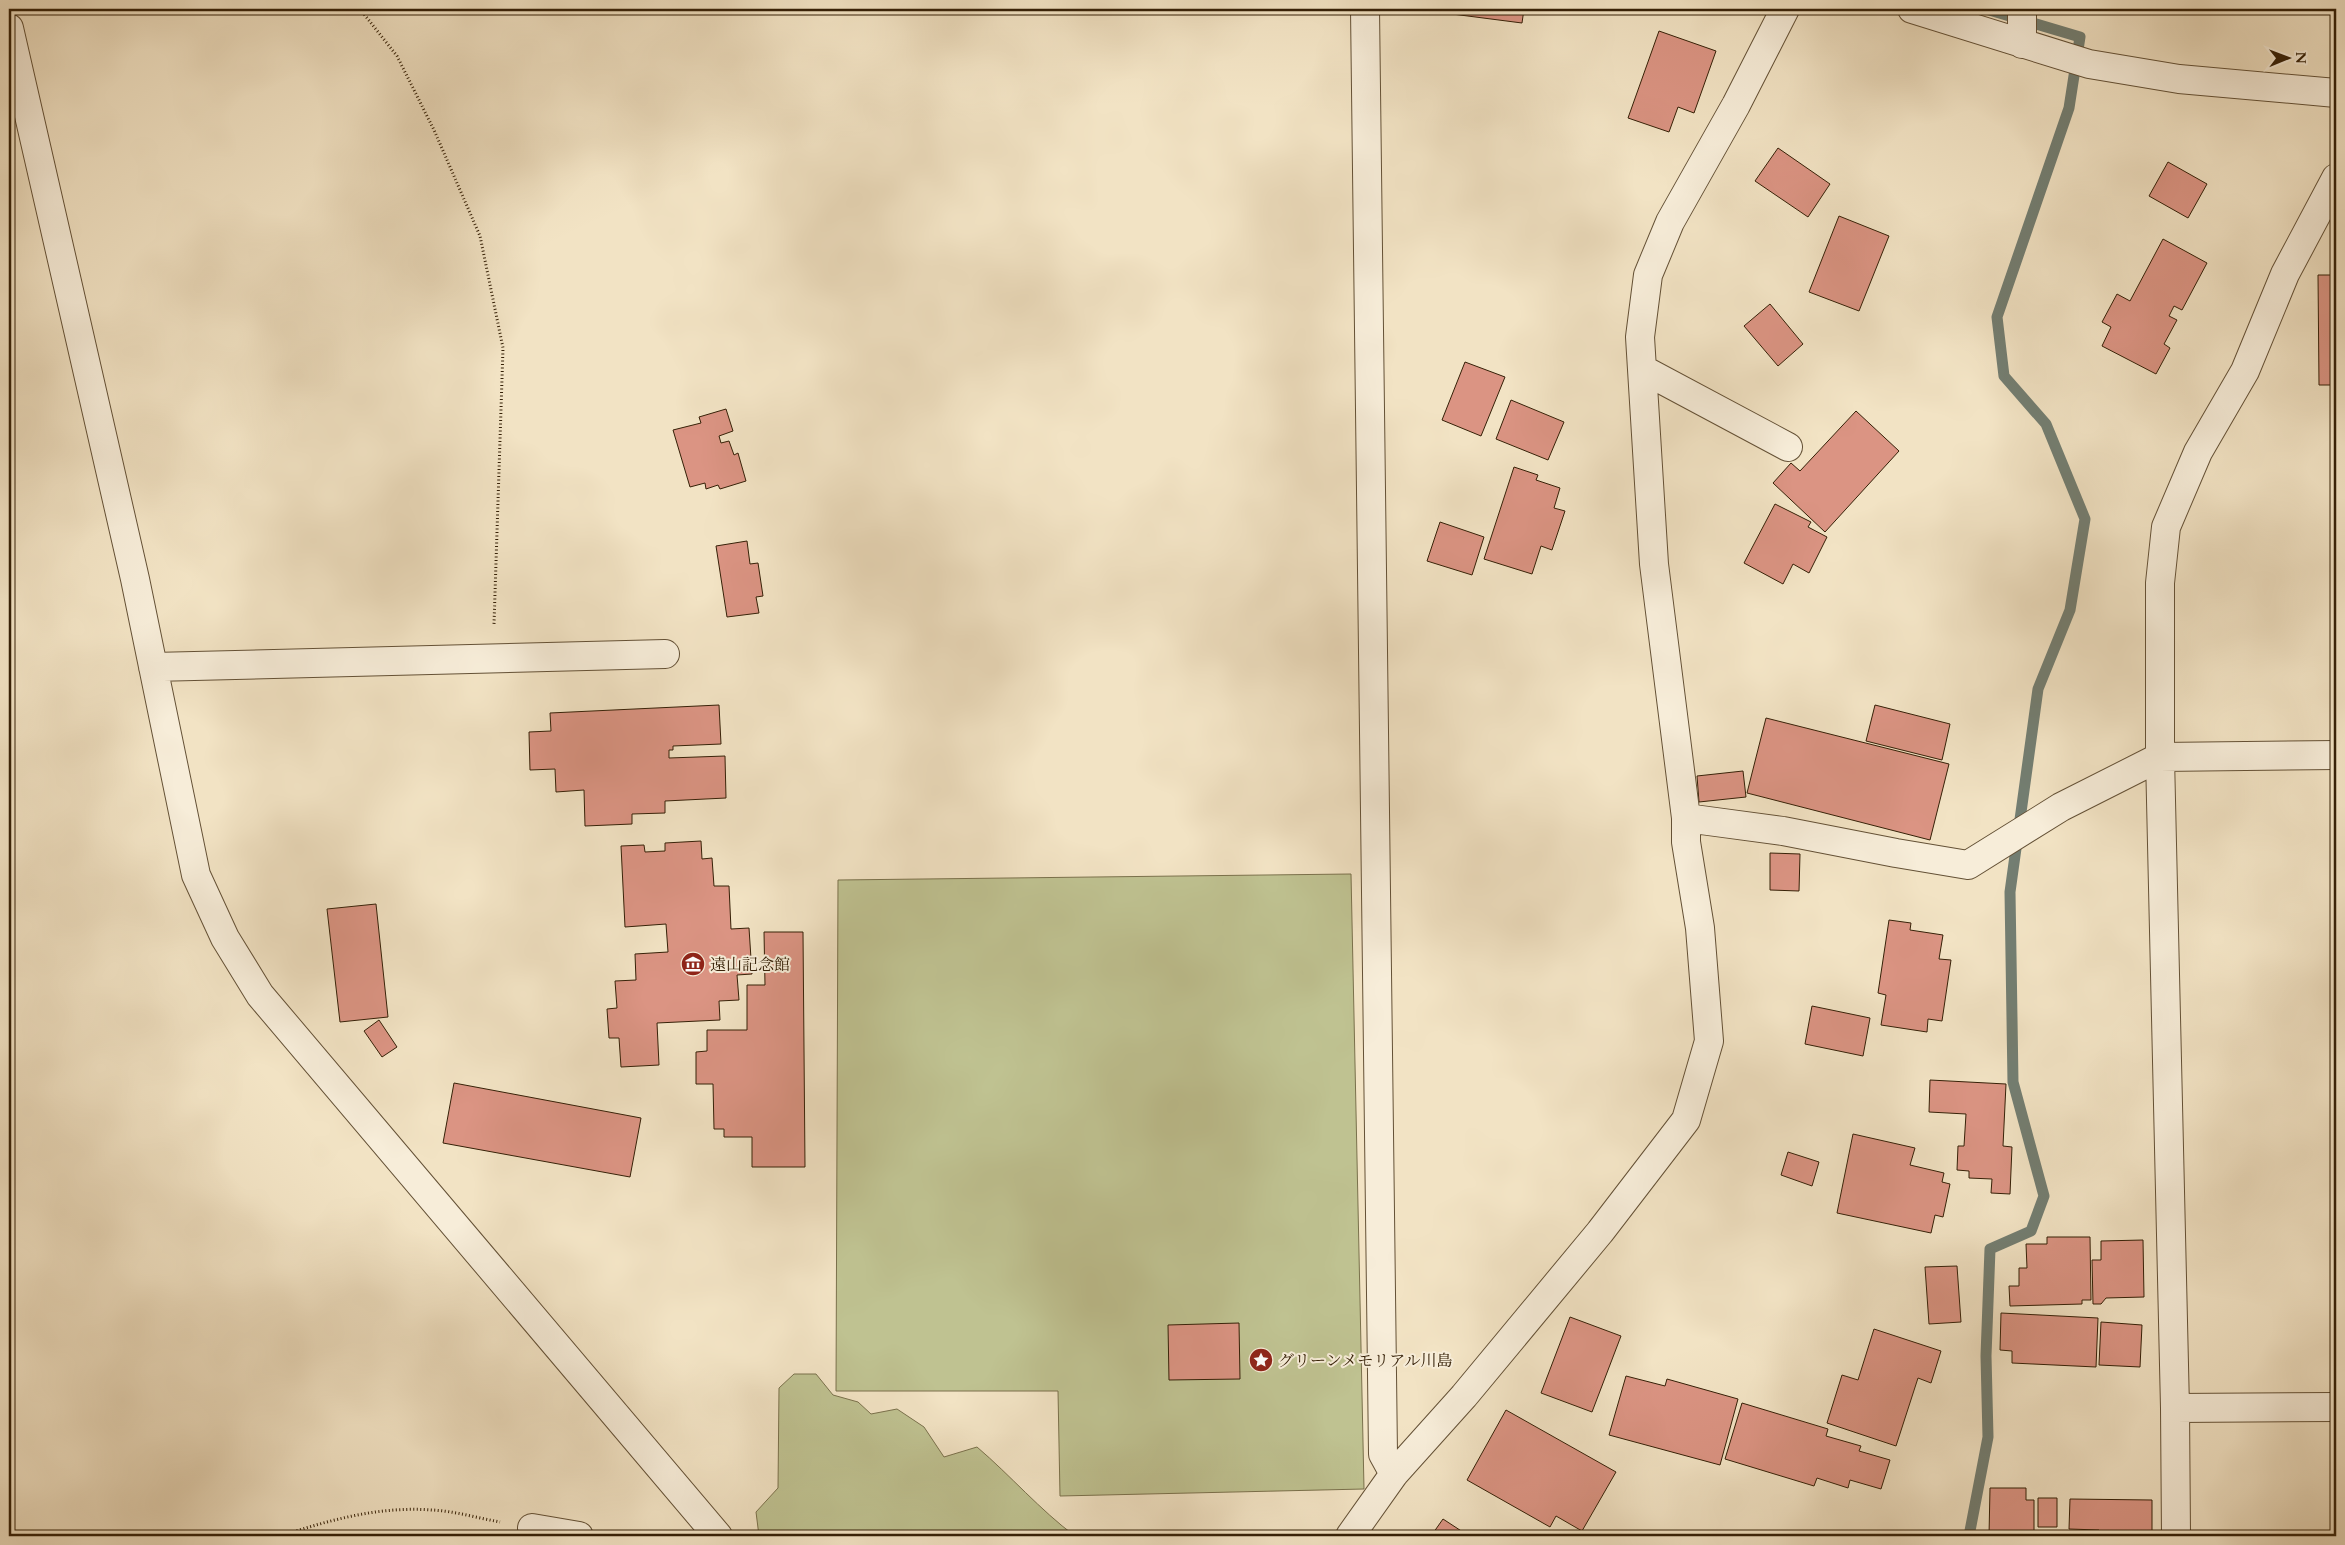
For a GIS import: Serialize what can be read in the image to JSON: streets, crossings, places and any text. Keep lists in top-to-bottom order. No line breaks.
{"places":{"museum":["遠山記念館"],"place":["グリーンメモリアル川島"]},"north":"right"}
